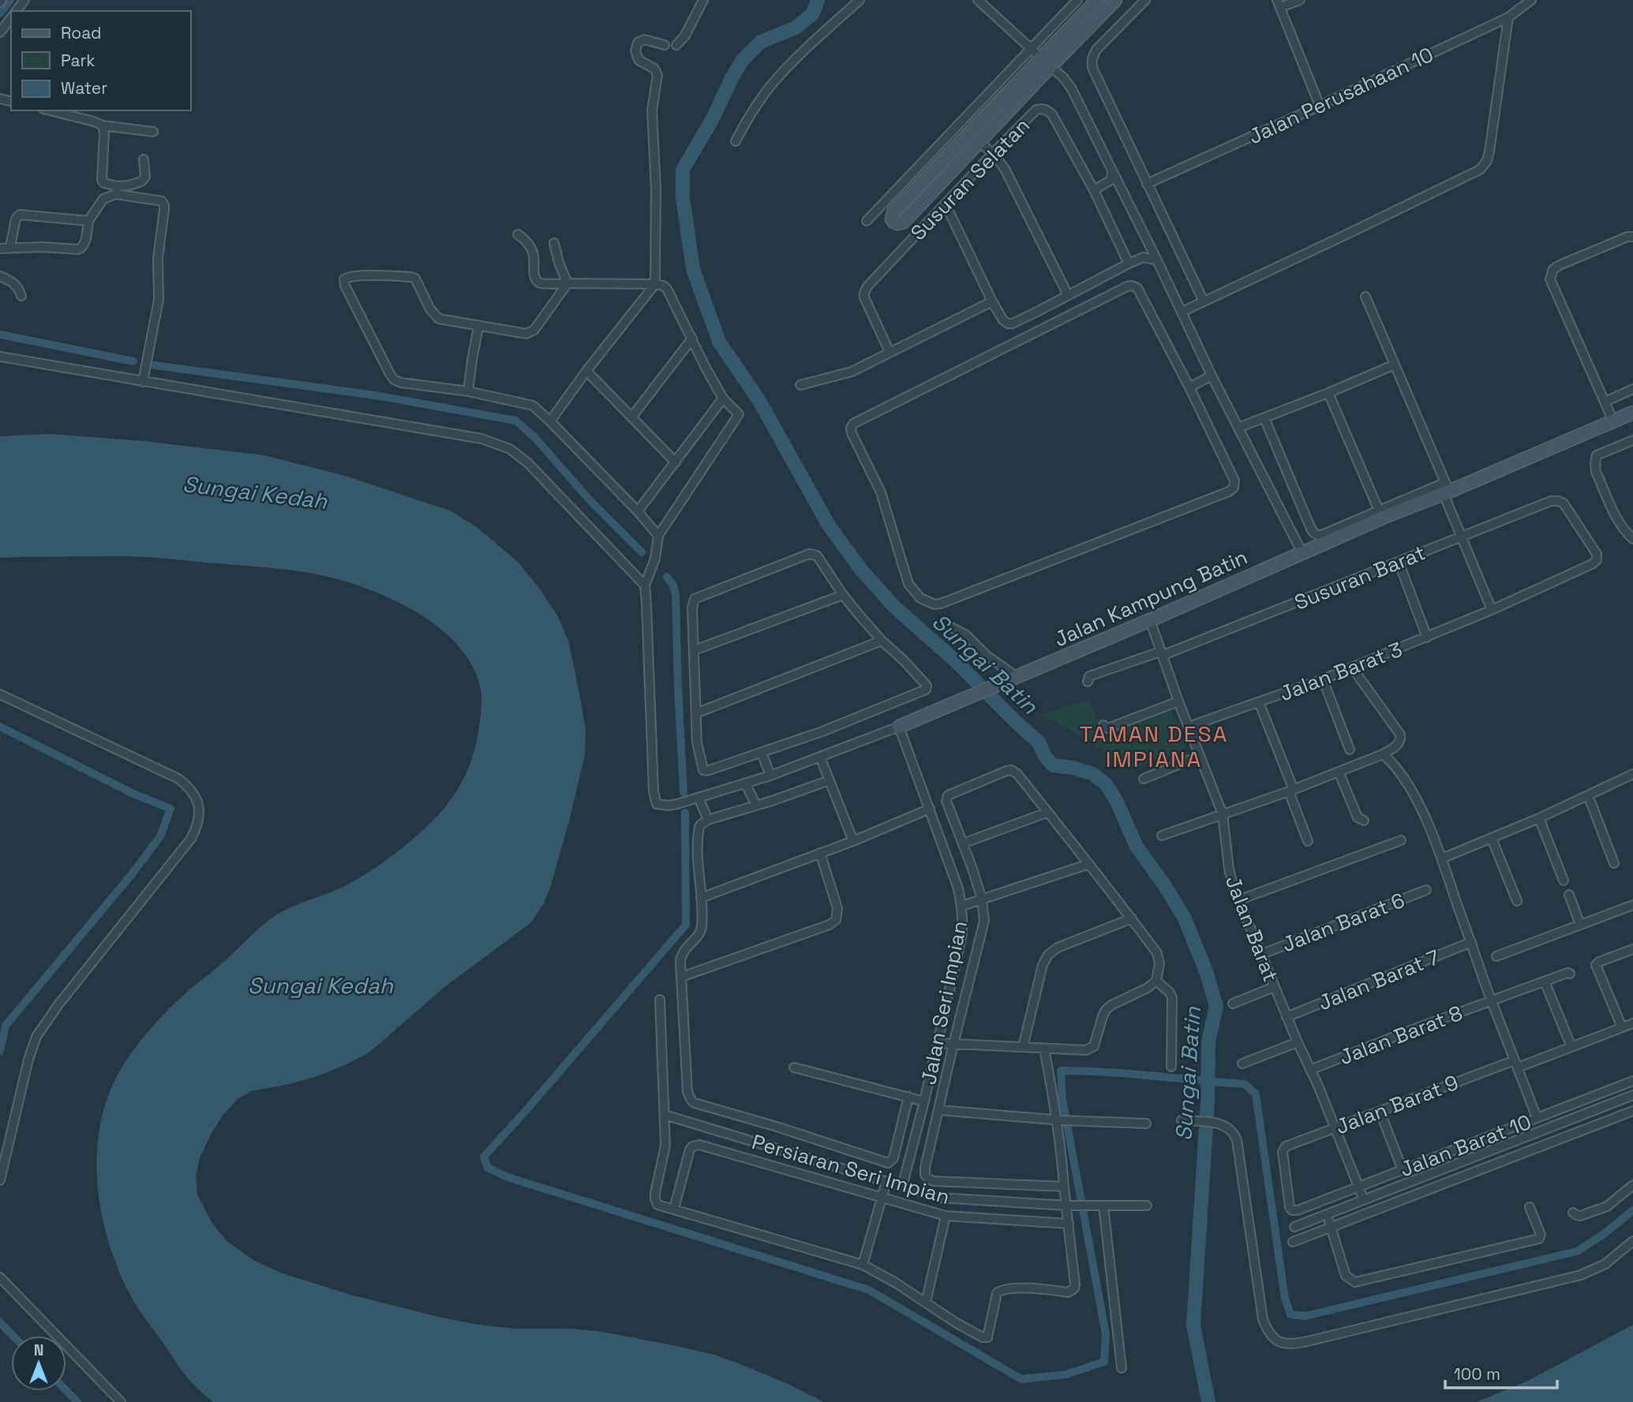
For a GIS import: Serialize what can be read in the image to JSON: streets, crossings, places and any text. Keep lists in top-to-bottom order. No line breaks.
{"streets":{"street":["Jalan Perusahaan 10","Susuran Selatan","Susuran Barat","Jalan Kampung Batin","Jalan Barat 3","Jalan Barat 6","Jalan Barat","Jalan Barat 7","Jalan Seri Impian","Jalan Barat 8","Jalan Barat 9","Jalan Barat 10","Persiaran Seri Impian"]},"crossings":[["Susuran Barat","Jalan Barat 3"],["Susuran Barat","Jalan Barat"],["Jalan Kampung Batin","Jalan Barat"],["Jalan Kampung Batin","Jalan Seri Impian"],["Jalan Barat 3","Jalan Barat"],["Jalan Barat 6","Jalan Barat"],["Jalan Barat","Jalan Barat 7"],["Jalan Barat","Jalan Barat 8"],["Jalan Barat","Jalan Barat 9"],["Jalan Barat","Jalan Barat 10"],["Jalan Seri Impian","Persiaran Seri Impian"],["Jalan Barat 9","Jalan Barat 10"]],"districts":["TAMAN DESA IMPIANA"],"water":["Sungai Kedah","Sungai Batin"],"legend":["Road","Park","Water"],"scale_bar":"100 m","north":"top"}
